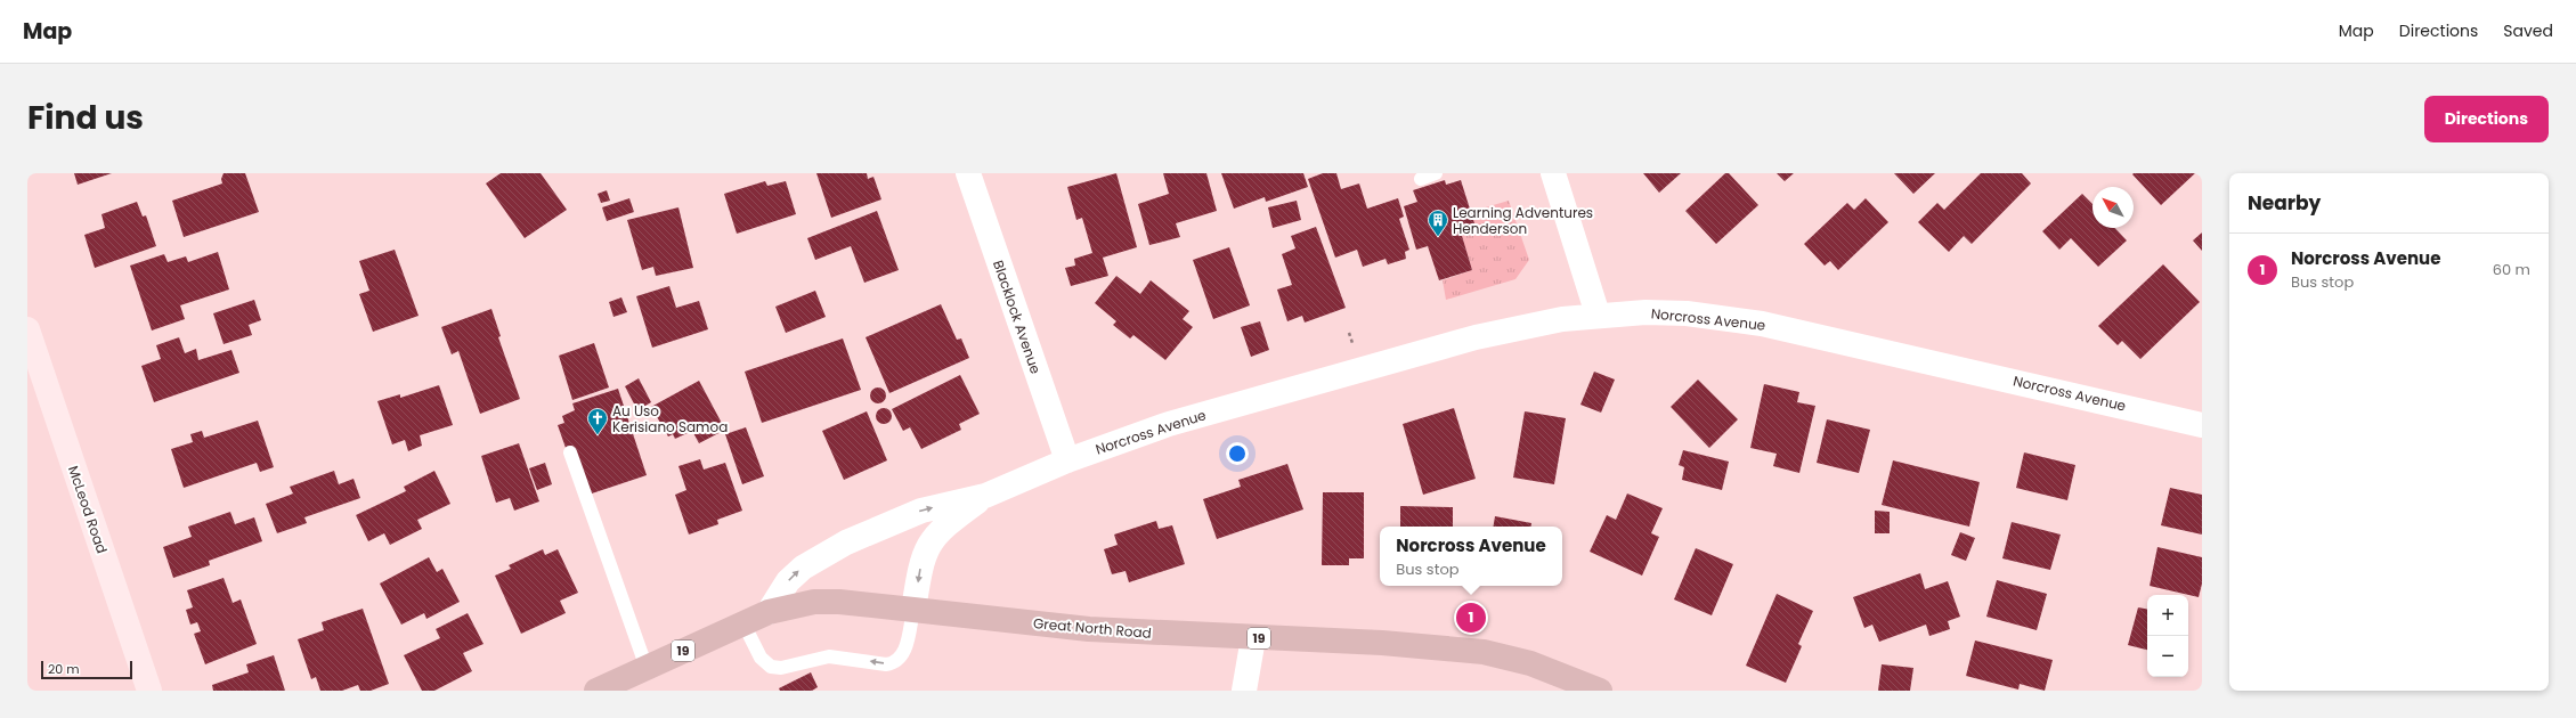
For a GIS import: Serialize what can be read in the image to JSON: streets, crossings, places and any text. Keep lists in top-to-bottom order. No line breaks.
{"streets":{"main road":["Great North Road","19"],"street":["Blacklock Avenue","Norcross Avenue","McLeod Road"]},"crossings":[["Blacklock Avenue","Norcross Avenue"],["Norcross Avenue","Great North Road"]],"places":{"building":["Learning Adventures Henderson"],"church":["Au Uso Kerisiano Samoa"]},"scale_bar":"20 m","north":"top left","page":{"header":"Map","nav":["Map","Directions","Saved"],"title":"Find us","buttons":"Directions","heading":"Nearby","list":[{"mark":"1","name":"Norcross Avenue","note":"Bus stop","value":"60 m"}],"popup":["Norcross Avenue","Bus stop"],"map_buttons":["+","−"],"pins":"1","scale":"20 m"}}
